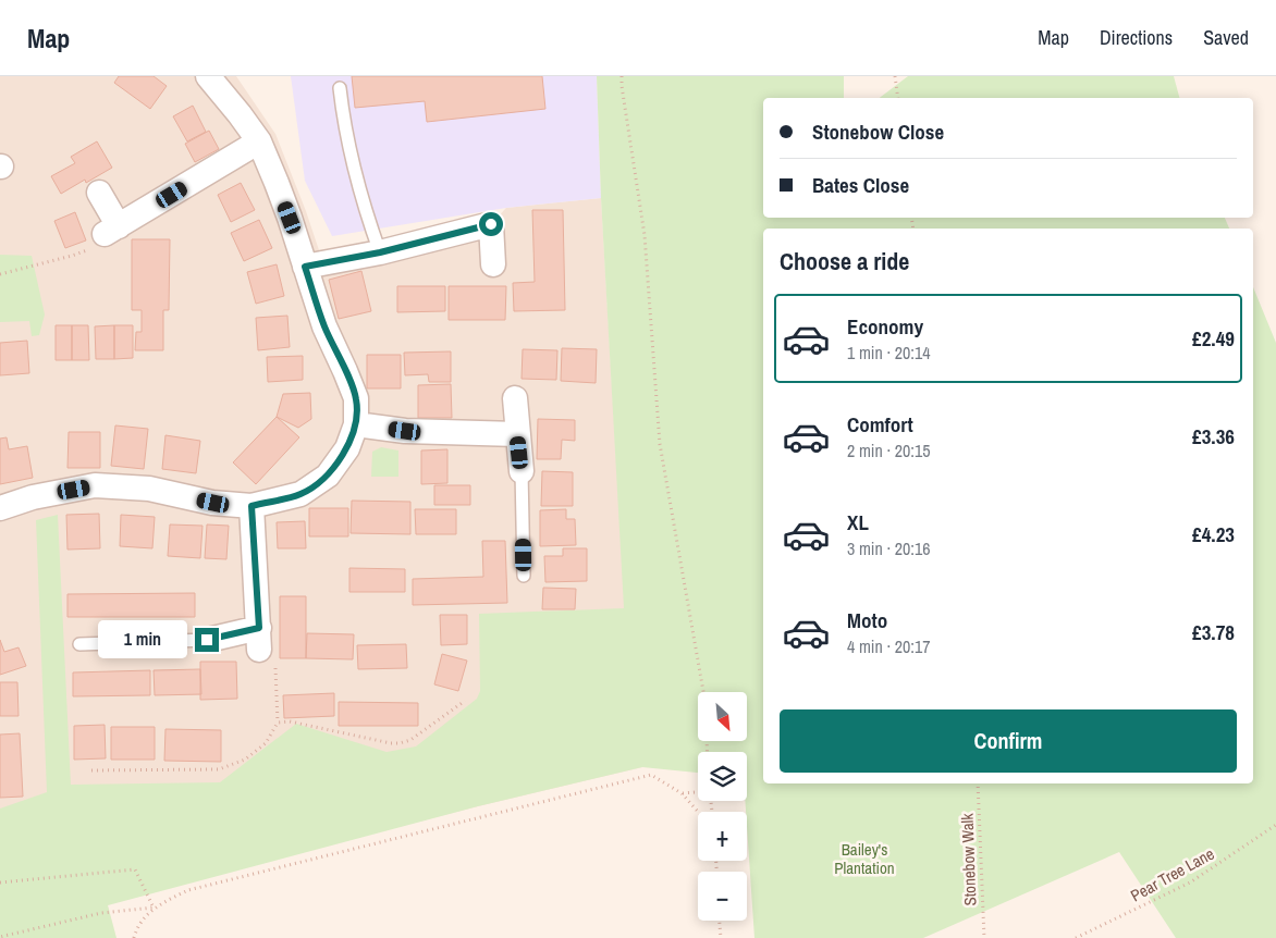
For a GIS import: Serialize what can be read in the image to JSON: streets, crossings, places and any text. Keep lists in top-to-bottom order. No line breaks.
{"streets":{"path":["Stonebow Walk","Pear Tree Lane"]},"parks":["Bailey's Plantation"],"north":"bottom right","page":{"header":"Map","nav":["Map","Directions","Saved"],"banner":["Stonebow Close","Bates Close"],"heading":"Choose a ride","list":[{"name":"Economy","note":"1 min · 20:14","value":"£2.49"},{"name":"Comfort","note":"2 min · 20:15","value":"£3.36"},{"name":"XL","note":"3 min · 20:16","value":"£4.23"},{"name":"Moto","note":"4 min · 20:17","value":"£3.78"}],"bubble":"1 min","map_buttons":["+","−"],"buttons":"Confirm"}}
